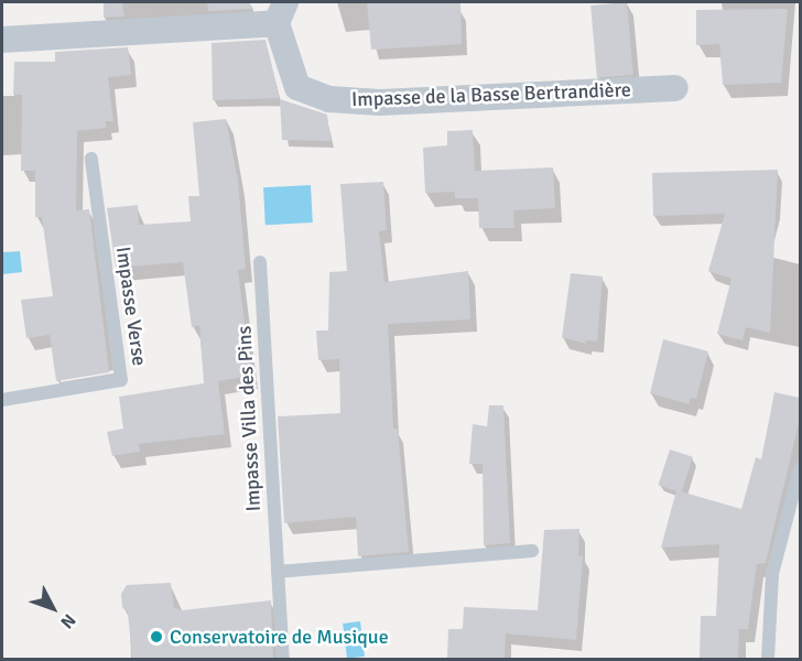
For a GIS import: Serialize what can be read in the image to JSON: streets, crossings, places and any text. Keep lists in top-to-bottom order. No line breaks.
{"streets":{"street":["Impasse de la Basse Bertrandière"],"lane":["Impasse Verse","Impasse Villa des Pins"]},"places":["Conservatoire de Musique"],"north":"bottom right"}
